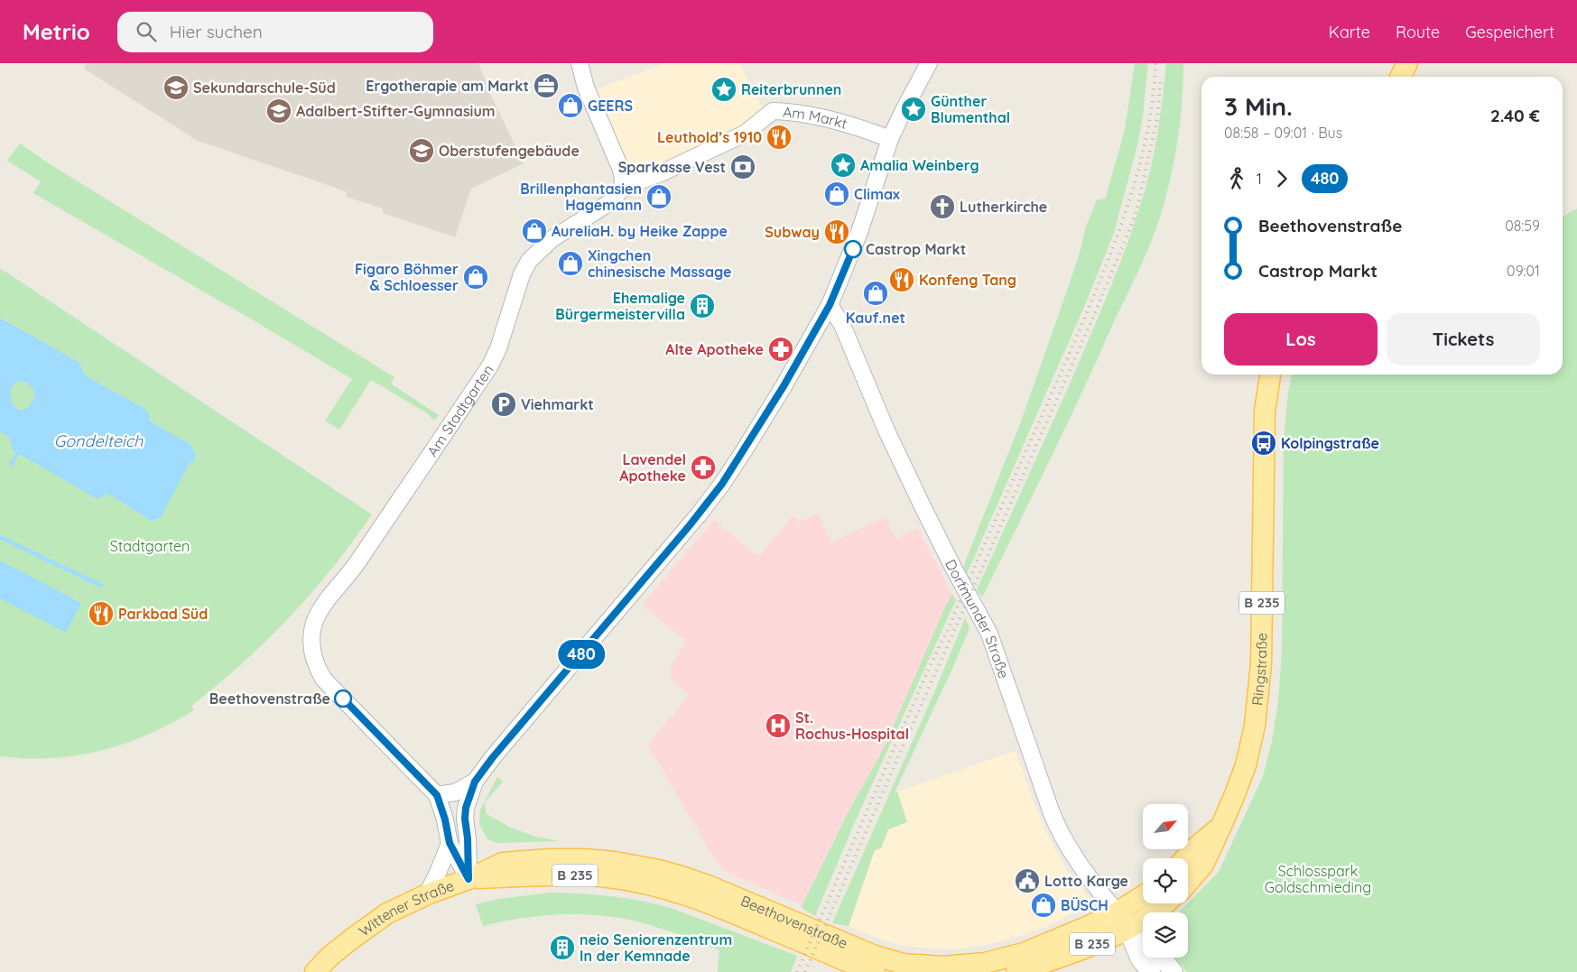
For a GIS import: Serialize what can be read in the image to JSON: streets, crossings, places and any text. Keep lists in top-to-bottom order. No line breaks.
{"streets":{"main road":["B 235","Dortmunder Straße","Ringstraße","Wittener Straße","Beethovenstraße"],"street":["Am Markt","Am Stadtgarten"]},"crossings":[["Am Markt","Am Stadtgarten"],["Am Markt","Wittener Straße"],["Am Stadtgarten","Wittener Straße"],["B 235","Dortmunder Straße"],["B 235","Beethovenstraße"],["Dortmunder Straße","Wittener Straße"],["Dortmunder Straße","Beethovenstraße"],["Wittener Straße","Beethovenstraße"]],"water":["Gondelteich"],"parks":["Stadtgarten","Schlosspark Goldschmieding"],"places":{"office":["Ergotherapie am Markt"],"school or university":["Sekundarschule-Süd","Adalbert-Stifter-Gymnasium","Oberstufengebäude"],"place":["Reiterbrunnen","Günther Blumenthal","Amalia Weinberg"],"shop":["GEERS","Climax","Brillenphantasien Hagemann","AureliaH. by Heike Zappe","Xingchen chinesische Massage","Figaro Böhmer & Schloesser","Kauf.net","BÜSCH"],"restaurant":["Leuthold’s 1910","Subway","Konfeng Tang","Parkbad Süd"],"bank":["Sparkasse Vest"],"church":["Lutherkirche"],"other":["Castrop Markt","Beethovenstraße"],"building":["Ehemalige Bürgermeistervilla","neio Seniorenzentrum In der Kemnade"],"pharmacy":["Alte Apotheke","Lavendel Apotheke"],"parking":["Viehmarkt"],"bus stop":["Kolpingstraße"],"hospital":["St. Rochus-Hospital"],"public building":["Lotto Karge"]},"lines":["bus line 480"],"north":"top right","page":{"header":"Metrio","search":"Hier suchen","nav":["Karte","Route","Gespeichert"],"on_map":"480","heading":["3 Min.","08:58 – 09:01 · Bus","2.40 €"],"legs":["1","480"],"list":[{"name":"Beethovenstraße","value":"08:59"},{"name":"Castrop Markt","value":"09:01"}],"buttons":["Los","Tickets"]}}
